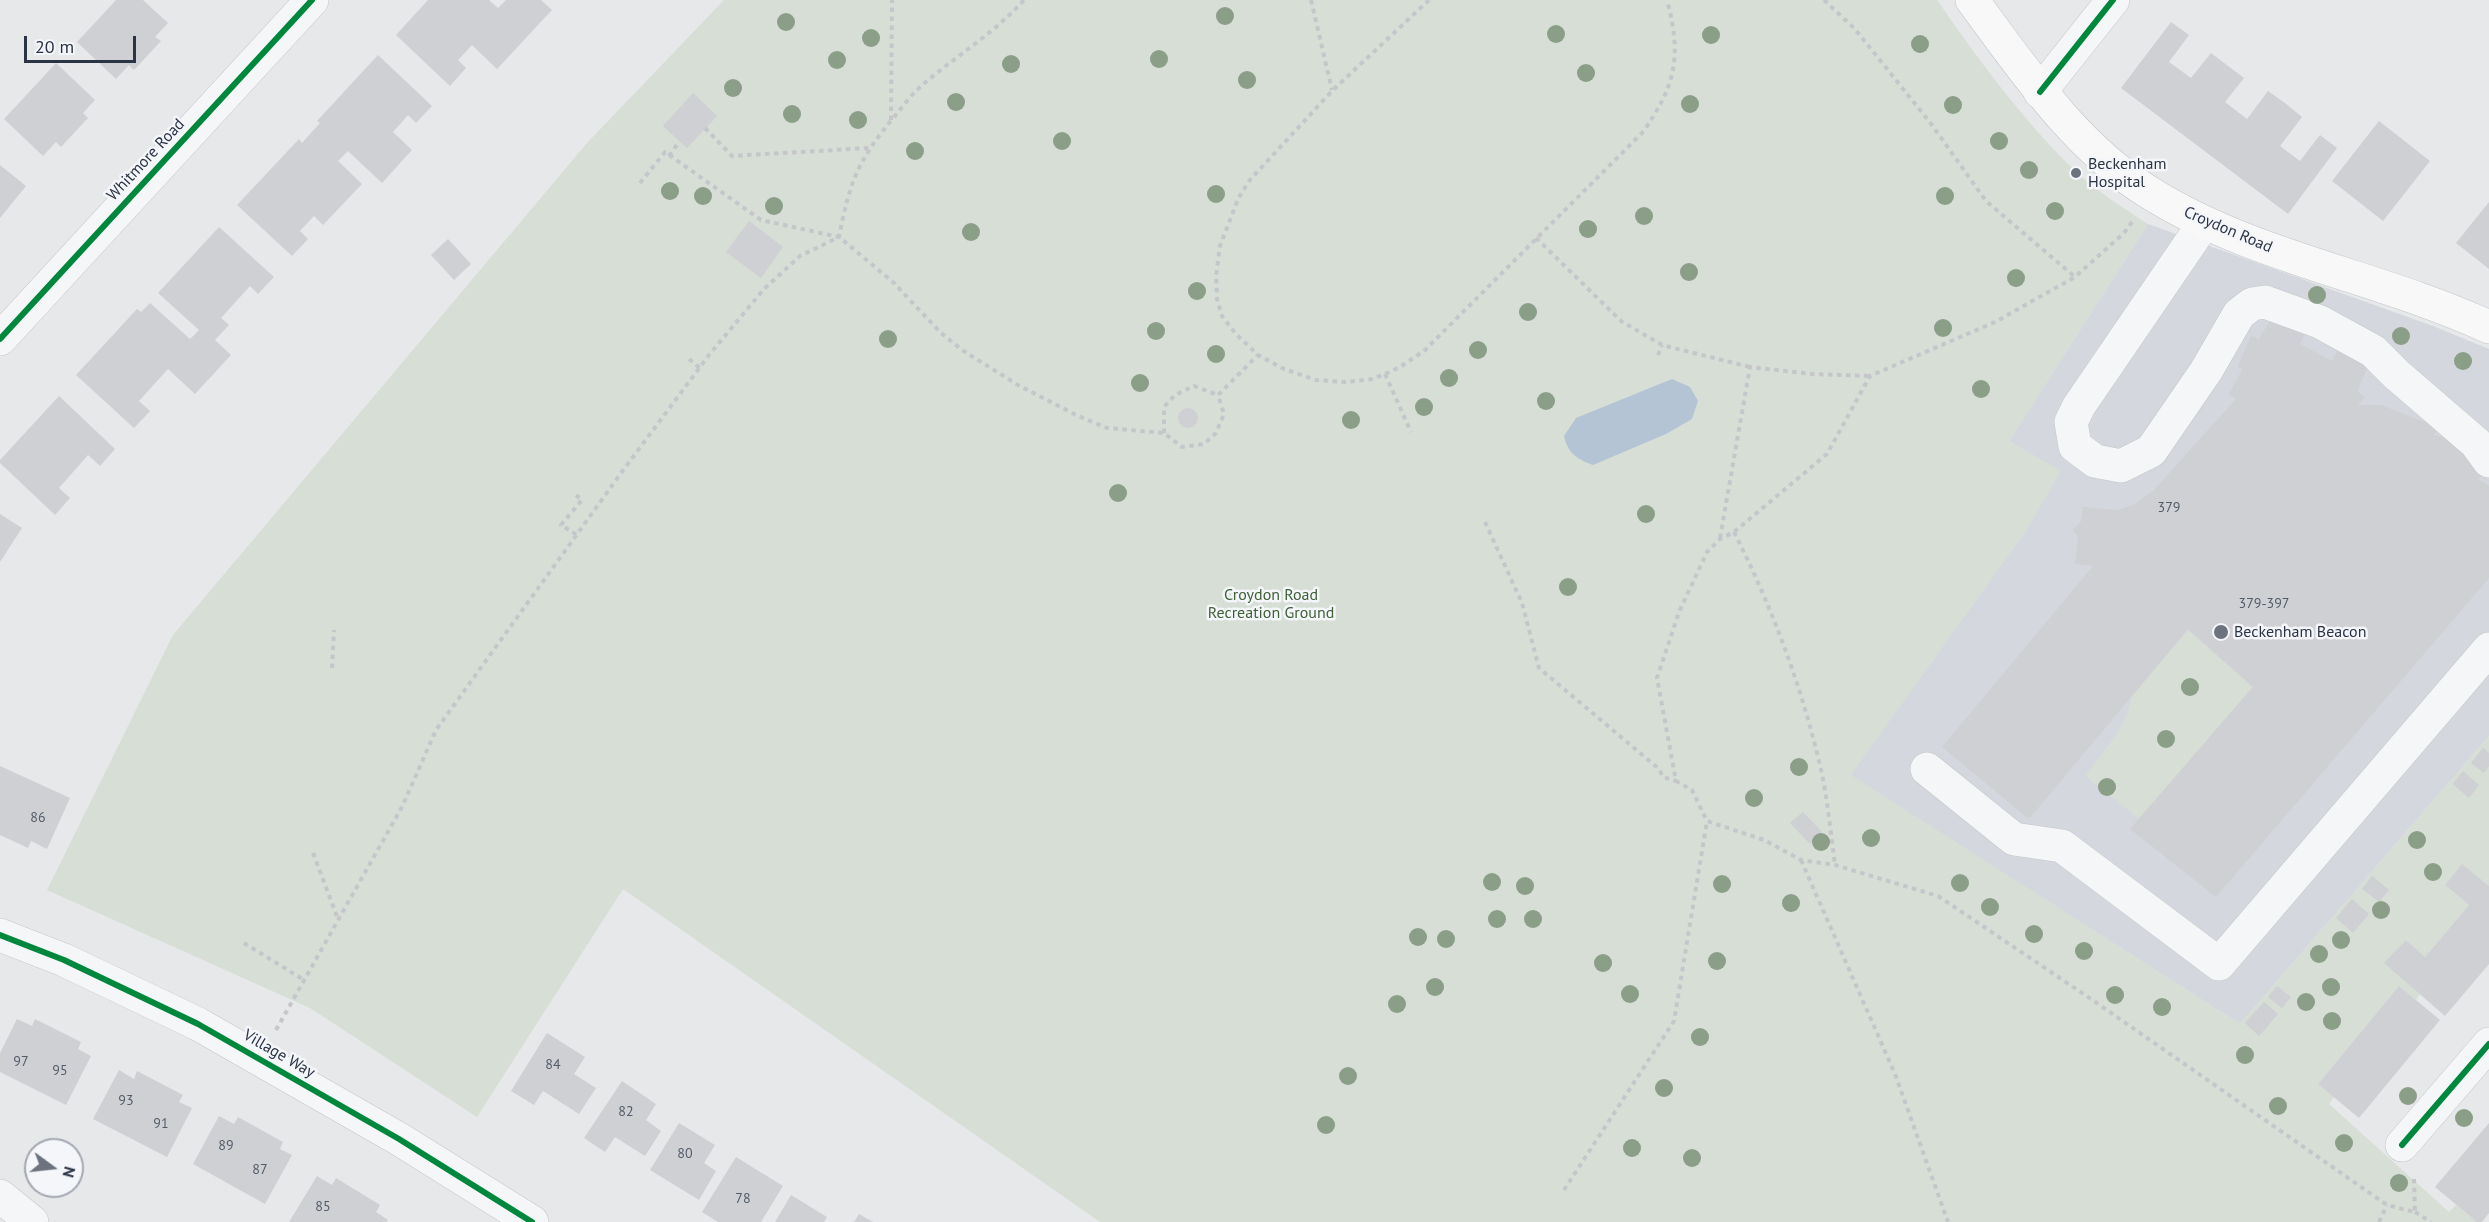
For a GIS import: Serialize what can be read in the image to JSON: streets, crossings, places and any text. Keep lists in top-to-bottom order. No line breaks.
{"streets":{"main road":["Croydon Road"],"street":["Whitmore Road","Village Way"]},"parks":["Croydon Road Recreation Ground"],"places":["Beckenham Hospital","Beckenham Beacon"],"house_numbers":["379","379-397","86","97","84","95","93","82","91","89","80","87","78","85"],"scale_bar":"20 m","north":"right"}
